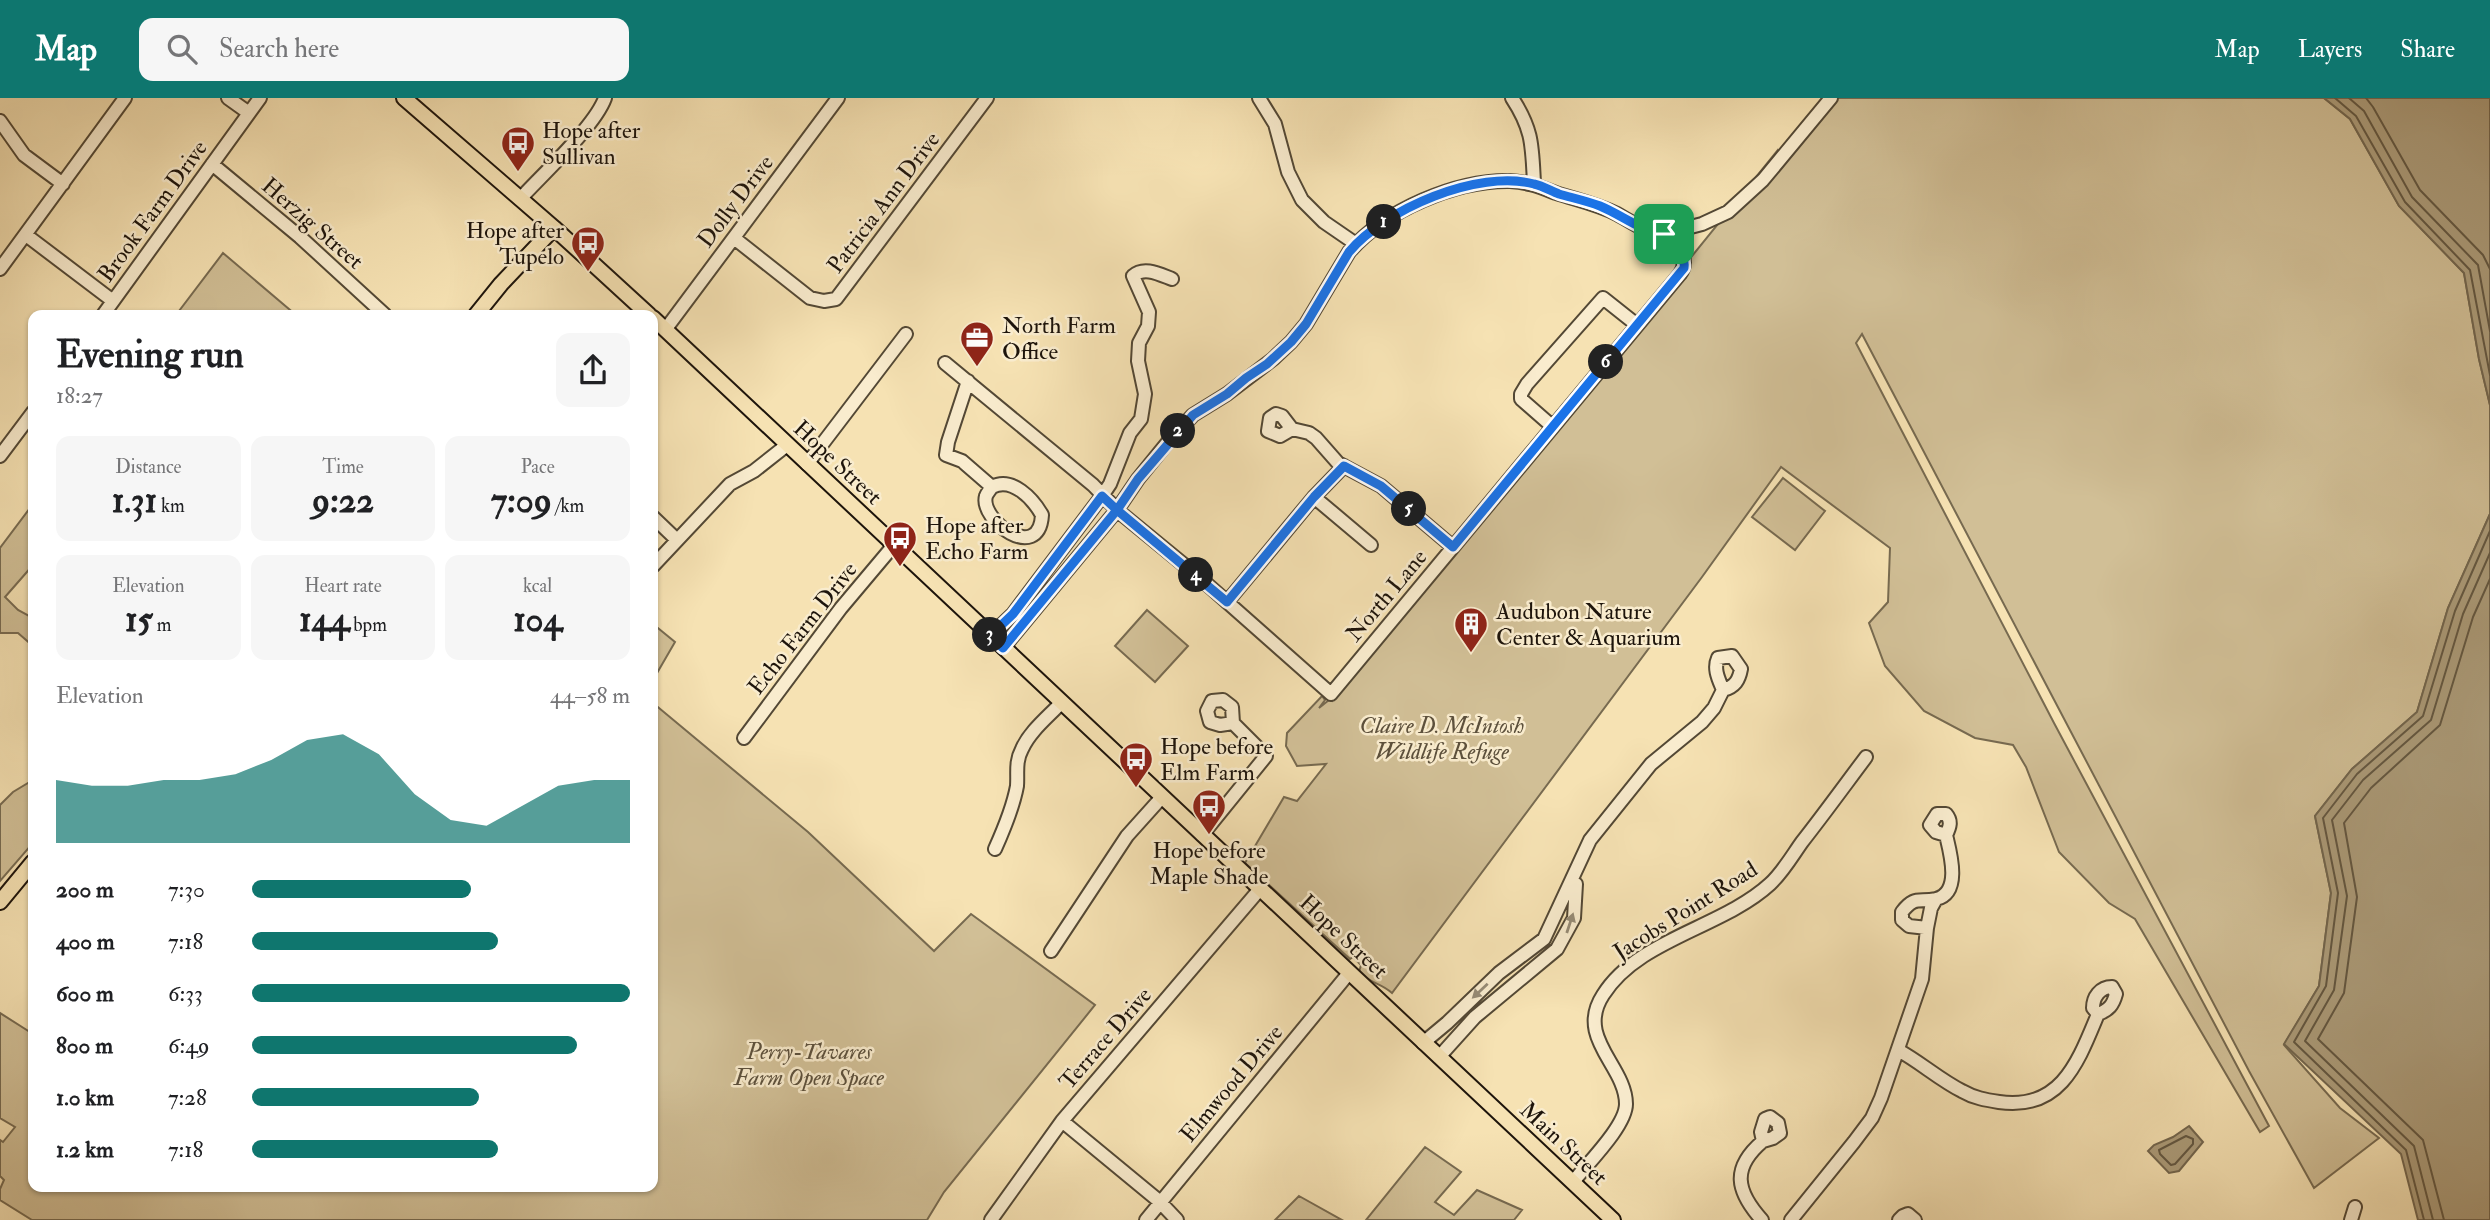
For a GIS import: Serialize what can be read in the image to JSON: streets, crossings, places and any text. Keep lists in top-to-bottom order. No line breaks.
{"streets":{"main road":["Hope Street","Main Street"],"street":["Dolly Drive","Patricia Ann Drive","Brook Farm Drive","Herzig Street","North Lane","Echo Farm Drive","Jacobs Point Road","Terrace Drive","Elmwood Drive"]},"crossings":[["Dolly Drive","Patricia Ann Drive"],["Dolly Drive","Hope Street"],["Brook Farm Drive","Herzig Street"],["Hope Street","Echo Farm Drive"],["Hope Street","Terrace Drive"],["Hope Street","Elmwood Drive"],["Hope Street","Main Street"],["Jacobs Point Road","Main Street"]],"parks":["Claire D. McIntosh Wildlife Refuge","Perry-Tavares Farm Open Space"],"places":{"bus stop":["Hope after Sullivan","Hope after Tupelo","Hope after Echo Farm","Hope before Elm Farm","Hope before Maple Shade"],"office":["North Farm Office"],"building":["Audubon Nature Center & Aquarium"]},"page":{"header":"Map","search":"Search here","nav":["Map","Layers","Share"],"pins":["1","6","2","5","4","3"],"heading":["Evening run","18:27"],"stats":[["Distance","1.31 km"],["Time","9:22"],["Pace","7:09 /km"],["Elevation","15 m"],["Heart rate","144 bpm"],["kcal","104"]],"chart":["Elevation","44–58 m"],"list":[{"name":"200 m","note":"7:30"},{"name":"400 m","note":"7:18"},{"name":"600 m","note":"6:33"},{"name":"800 m","note":"6:49"},{"name":"1.0 km","note":"7:28"},{"name":"1.2 km","note":"7:18"}]}}
